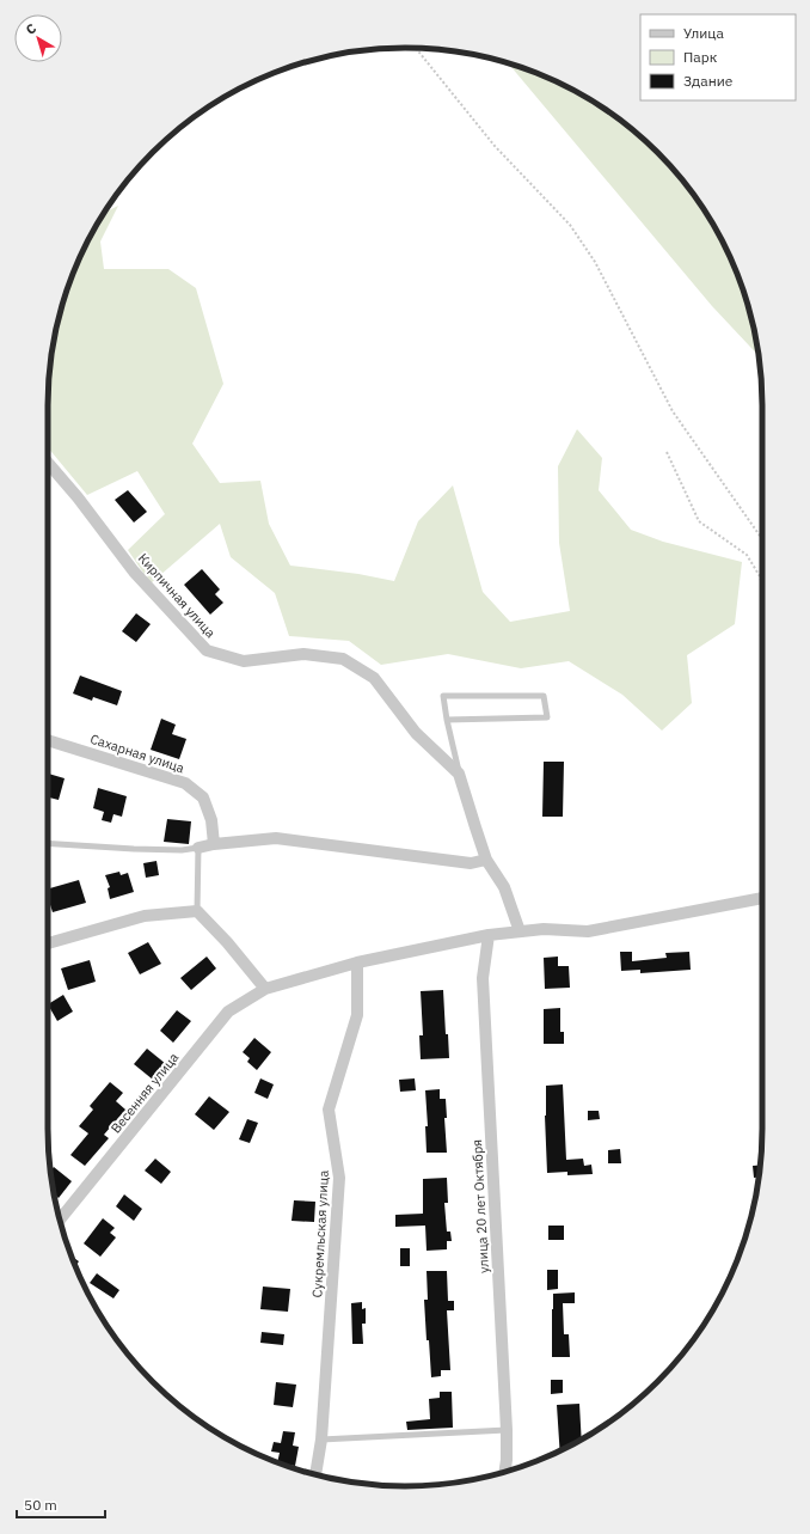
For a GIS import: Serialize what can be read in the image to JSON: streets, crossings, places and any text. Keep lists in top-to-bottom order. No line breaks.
{"streets":{"street":["Кирпичная улица","Сахарная улица","Весенняя улица","улица 20 лет Октября","Сукремльская улица"]},"crossings":[["Весенняя улица","улица 20 лет Октября"],["Весенняя улица","Сукремльская улица"]],"legend":["Улица","Парк","Здание"],"scale_bar":"50 m","north":"top left"}
